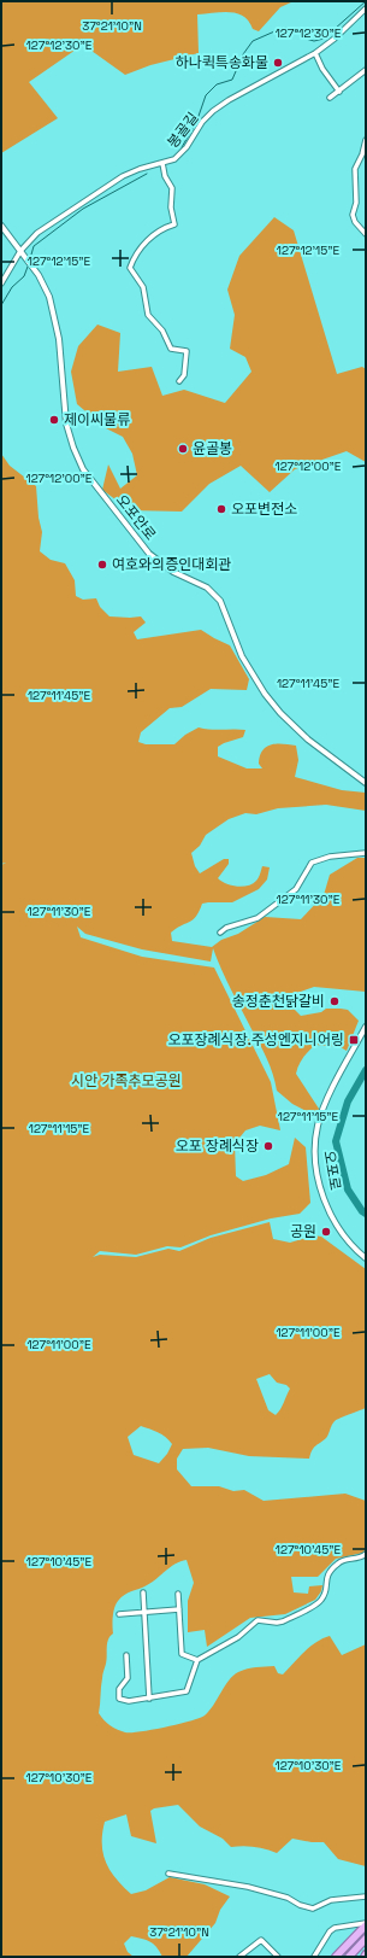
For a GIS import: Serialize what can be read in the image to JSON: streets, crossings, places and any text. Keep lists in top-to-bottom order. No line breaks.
{"streets":{"street":["봉골길","오포안로","오포로"]},"crossings":[["봉골길","오포안로"]],"parks":["시안 가족추모공원"],"places":{"other":["하나퀵특송화물","제이씨물류","윤골봉","오포변전소","여호와의증인대회관","송정춘천닭갈비","오포 장례식장","공원"],"transit":["오포장례식장.주성엔지니어링"]},"coordinates":["37°21'10\"N","127°12'30\"E","127°12'15\"E","127°12'00\"E","127°11'45\"E","127°11'30\"E","127°11'15\"E","127°11'00\"E","127°10'45\"E","127°10'30\"E"]}
